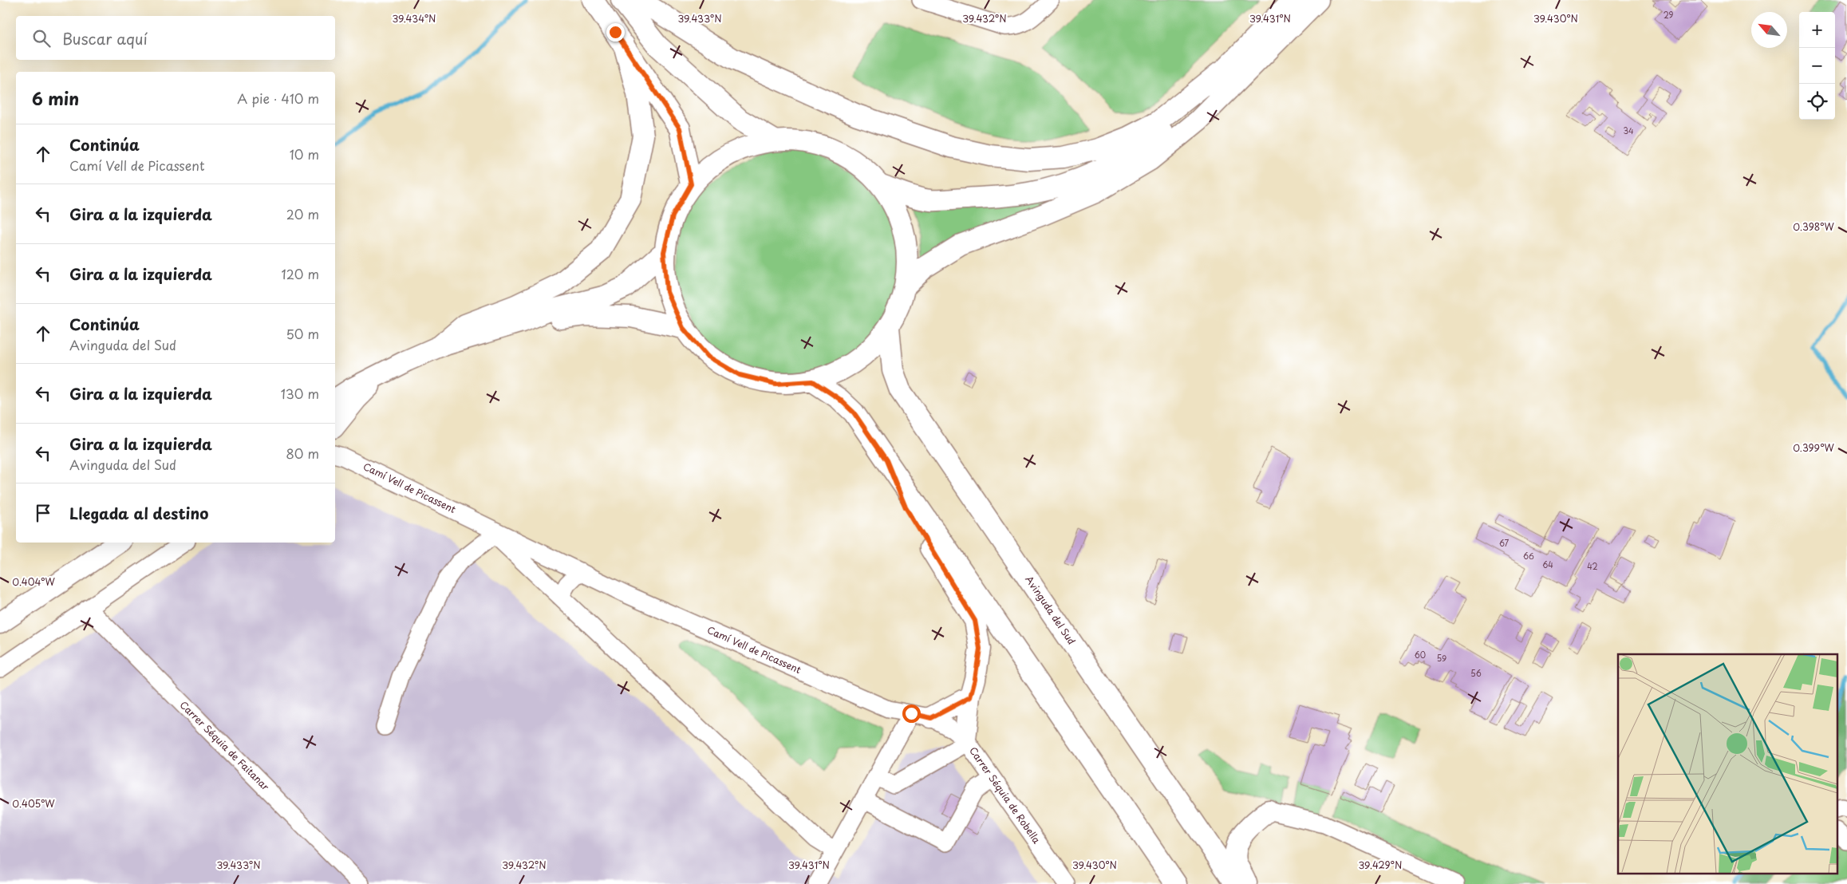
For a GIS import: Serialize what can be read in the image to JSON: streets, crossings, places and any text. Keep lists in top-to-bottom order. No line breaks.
{"streets":{"main road":["Avinguda del Sud"],"street":["Camí Vell de Picassent","Carrer Séquia de Faitanar","Carrer Séquia de Robella"]},"crossings":[["Camí Vell de Picassent","Carrer Séquia de Robella"]],"house_numbers":["29","34","67","66","64","42","60","59","56"],"north":"top left","page":{"map_buttons":["+","−"],"search":"Buscar aquí","heading":["6 min","A pie · 410 m"],"list":[["Continúa","Camí Vell de Picassent","10 m"],["Gira a la izquierda","20 m"],["Gira a la izquierda","120 m"],["Continúa","Avinguda del Sud","50 m"],["Gira a la izquierda","130 m"],["Gira a la izquierda","Avinguda del Sud","80 m"],"Llegada al destino"]},"coordinates":["39.434°N","39.433°N","39.432°N","39.431°N","39.430°N","0.398°W","0.399°W","0.404°W","0.405°W","39.429°N"]}
